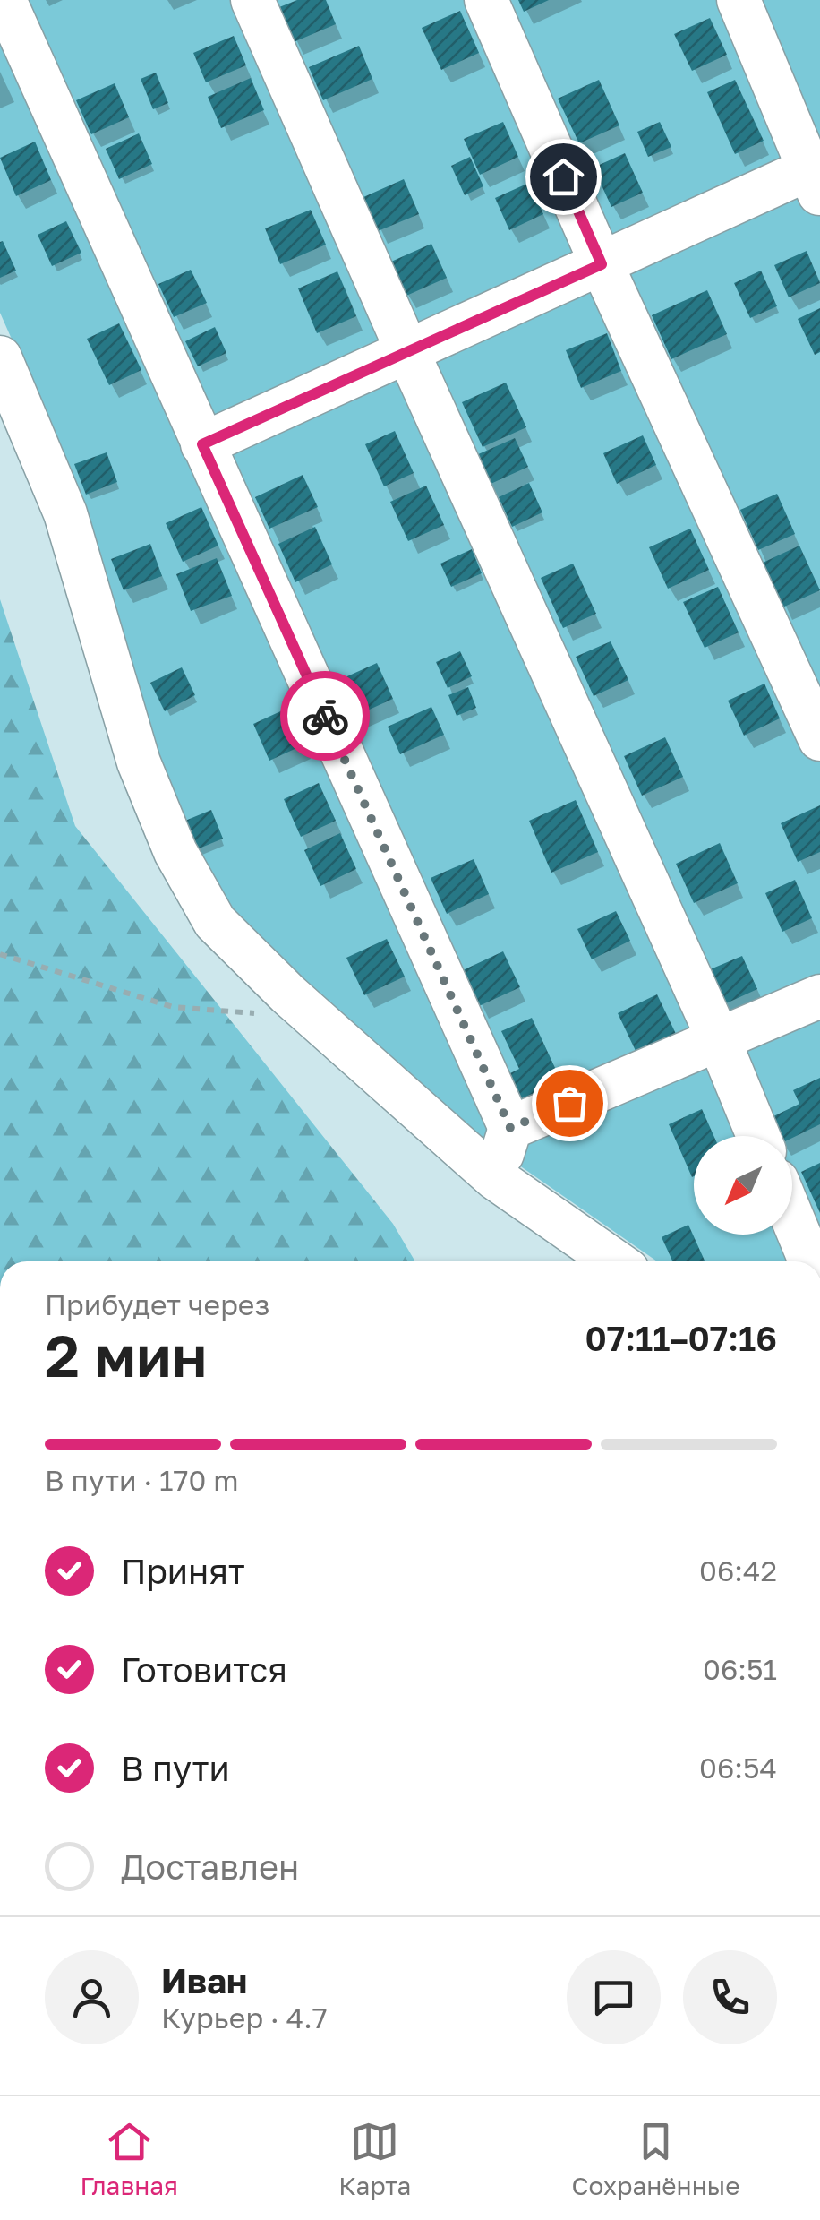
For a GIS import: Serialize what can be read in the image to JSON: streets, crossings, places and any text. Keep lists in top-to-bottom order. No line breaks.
{"north":"bottom left","page":{"heading":["2 мин","Прибудет через","07:11–07:16"],"panel":["Иван","Курьер · 4.7"],"bar":"В пути · 170 m","list":[["Принят","06:42"],["Готовится","06:51"],["В пути","06:54"],"Доставлен"],"tabs":["Главная","Карта","Сохранённые"]}}
